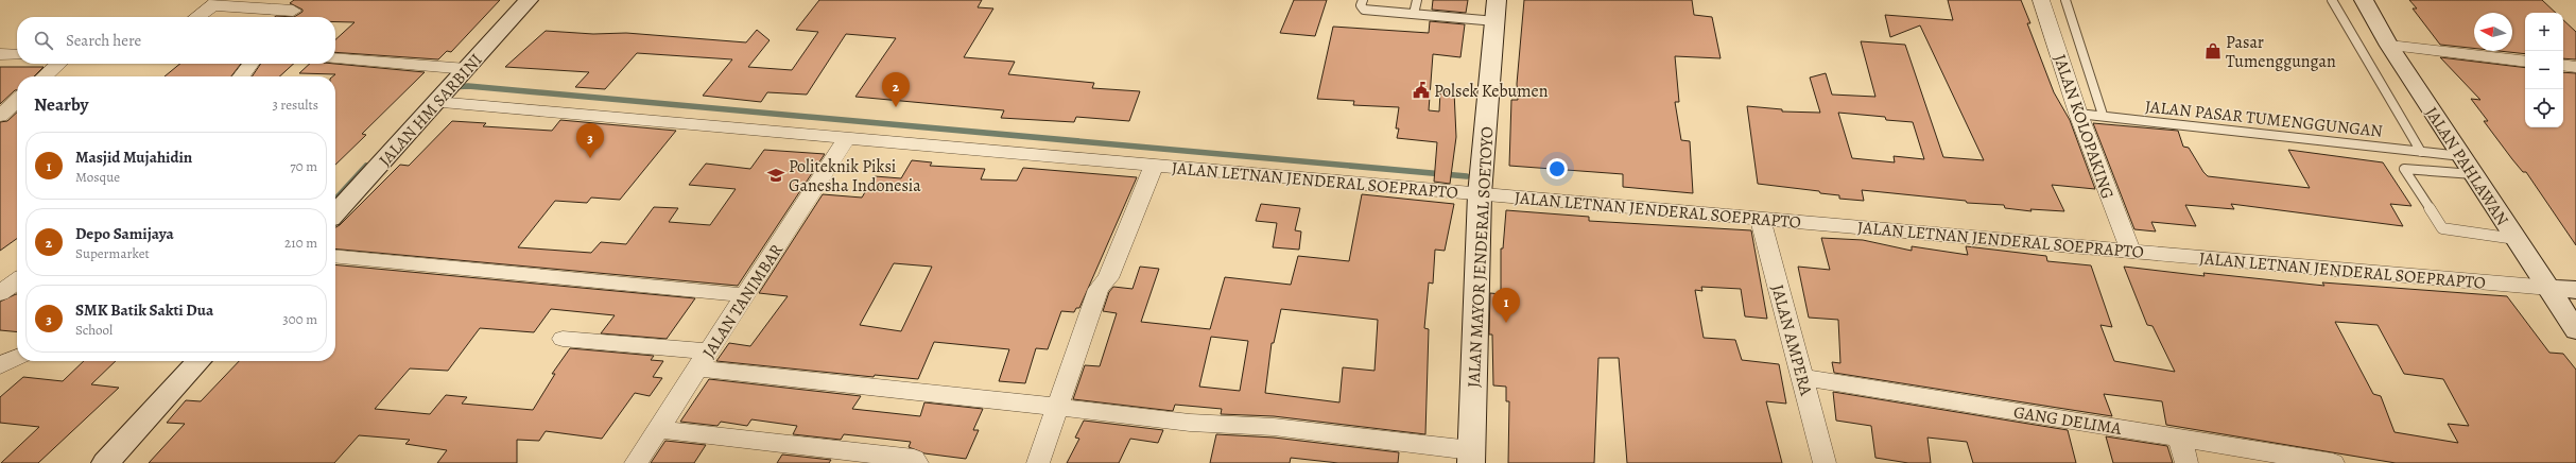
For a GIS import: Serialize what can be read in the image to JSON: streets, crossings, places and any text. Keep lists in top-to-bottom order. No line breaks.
{"streets":{"main road":["JALAN HM SARBINI","JALAN PAHLAWAN","JALAN MAYOR JENDERAL SOETOYO"],"street":["JALAN KOLOPAKING","JALAN LETNAN JENDERAL SOEPRAPTO","JALAN TANIMBAR","JALAN AMPERA","GANG DELIMA"],"lane":["JALAN PASAR TUMENGGUNGAN"]},"crossings":[["JALAN HM SARBINI","JALAN LETNAN JENDERAL SOEPRAPTO"],["JALAN PASAR TUMENGGUNGAN","JALAN KOLOPAKING"],["JALAN PASAR TUMENGGUNGAN","JALAN PAHLAWAN"],["JALAN KOLOPAKING","JALAN LETNAN JENDERAL SOEPRAPTO"],["JALAN PAHLAWAN","JALAN LETNAN JENDERAL SOEPRAPTO"],["JALAN LETNAN JENDERAL SOEPRAPTO","JALAN MAYOR JENDERAL SOETOYO"],["JALAN LETNAN JENDERAL SOEPRAPTO","JALAN TANIMBAR"],["JALAN LETNAN JENDERAL SOEPRAPTO","JALAN AMPERA"],["JALAN AMPERA","GANG DELIMA"]],"places":{"shop":["Pasar Tumenggungan"],"public building":["Polsek Kebumen"],"school or university":["Politeknik Piksi Ganesha Indonesia"]},"north":"left","page":{"map_buttons":["+","−"],"search":"Search here","pins":["2","3","1"],"heading":["Nearby","3 results"],"list":[{"mark":"1","name":"Masjid Mujahidin","note":"Mosque","value":"70 m"},{"mark":"2","name":"Depo Samijaya","note":"Supermarket","value":"210 m"},{"mark":"3","name":"SMK Batik Sakti Dua","note":"School","value":"300 m"}]}}
